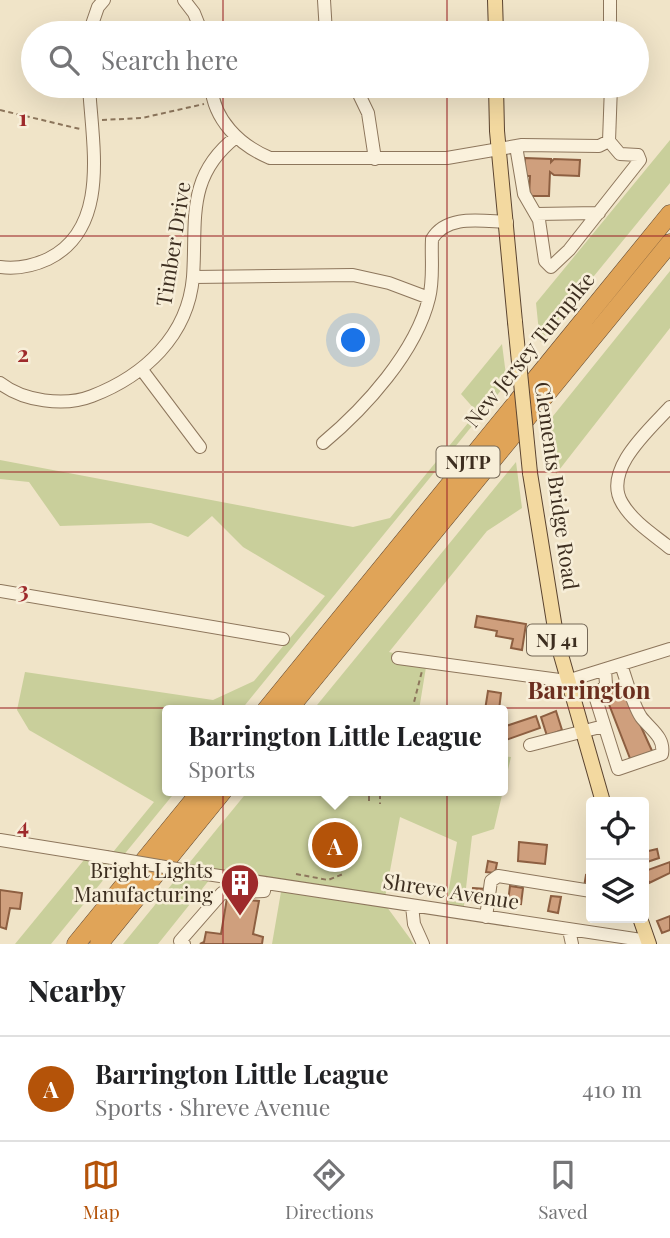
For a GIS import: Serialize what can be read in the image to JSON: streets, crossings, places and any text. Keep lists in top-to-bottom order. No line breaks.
{"streets":{"highway":["New Jersey Turnpike","NJTP"],"main road":["Clements Bridge Road","NJ 41"],"street":["Timber Drive","Shreve Avenue"]},"districts":["Barrington"],"places":{"building":["Bright Lights Manufacturing"]},"page":{"search":"Search here","popup":["Barrington Little League","Sports"],"pins":"A","heading":"Nearby","list":[{"mark":"A","name":"Barrington Little League","note":"Sports · Shreve Avenue","value":"410 m"}],"nav":["Map","Directions","Saved"]},"grid":{"rows":["1","2","3","4"]}}
